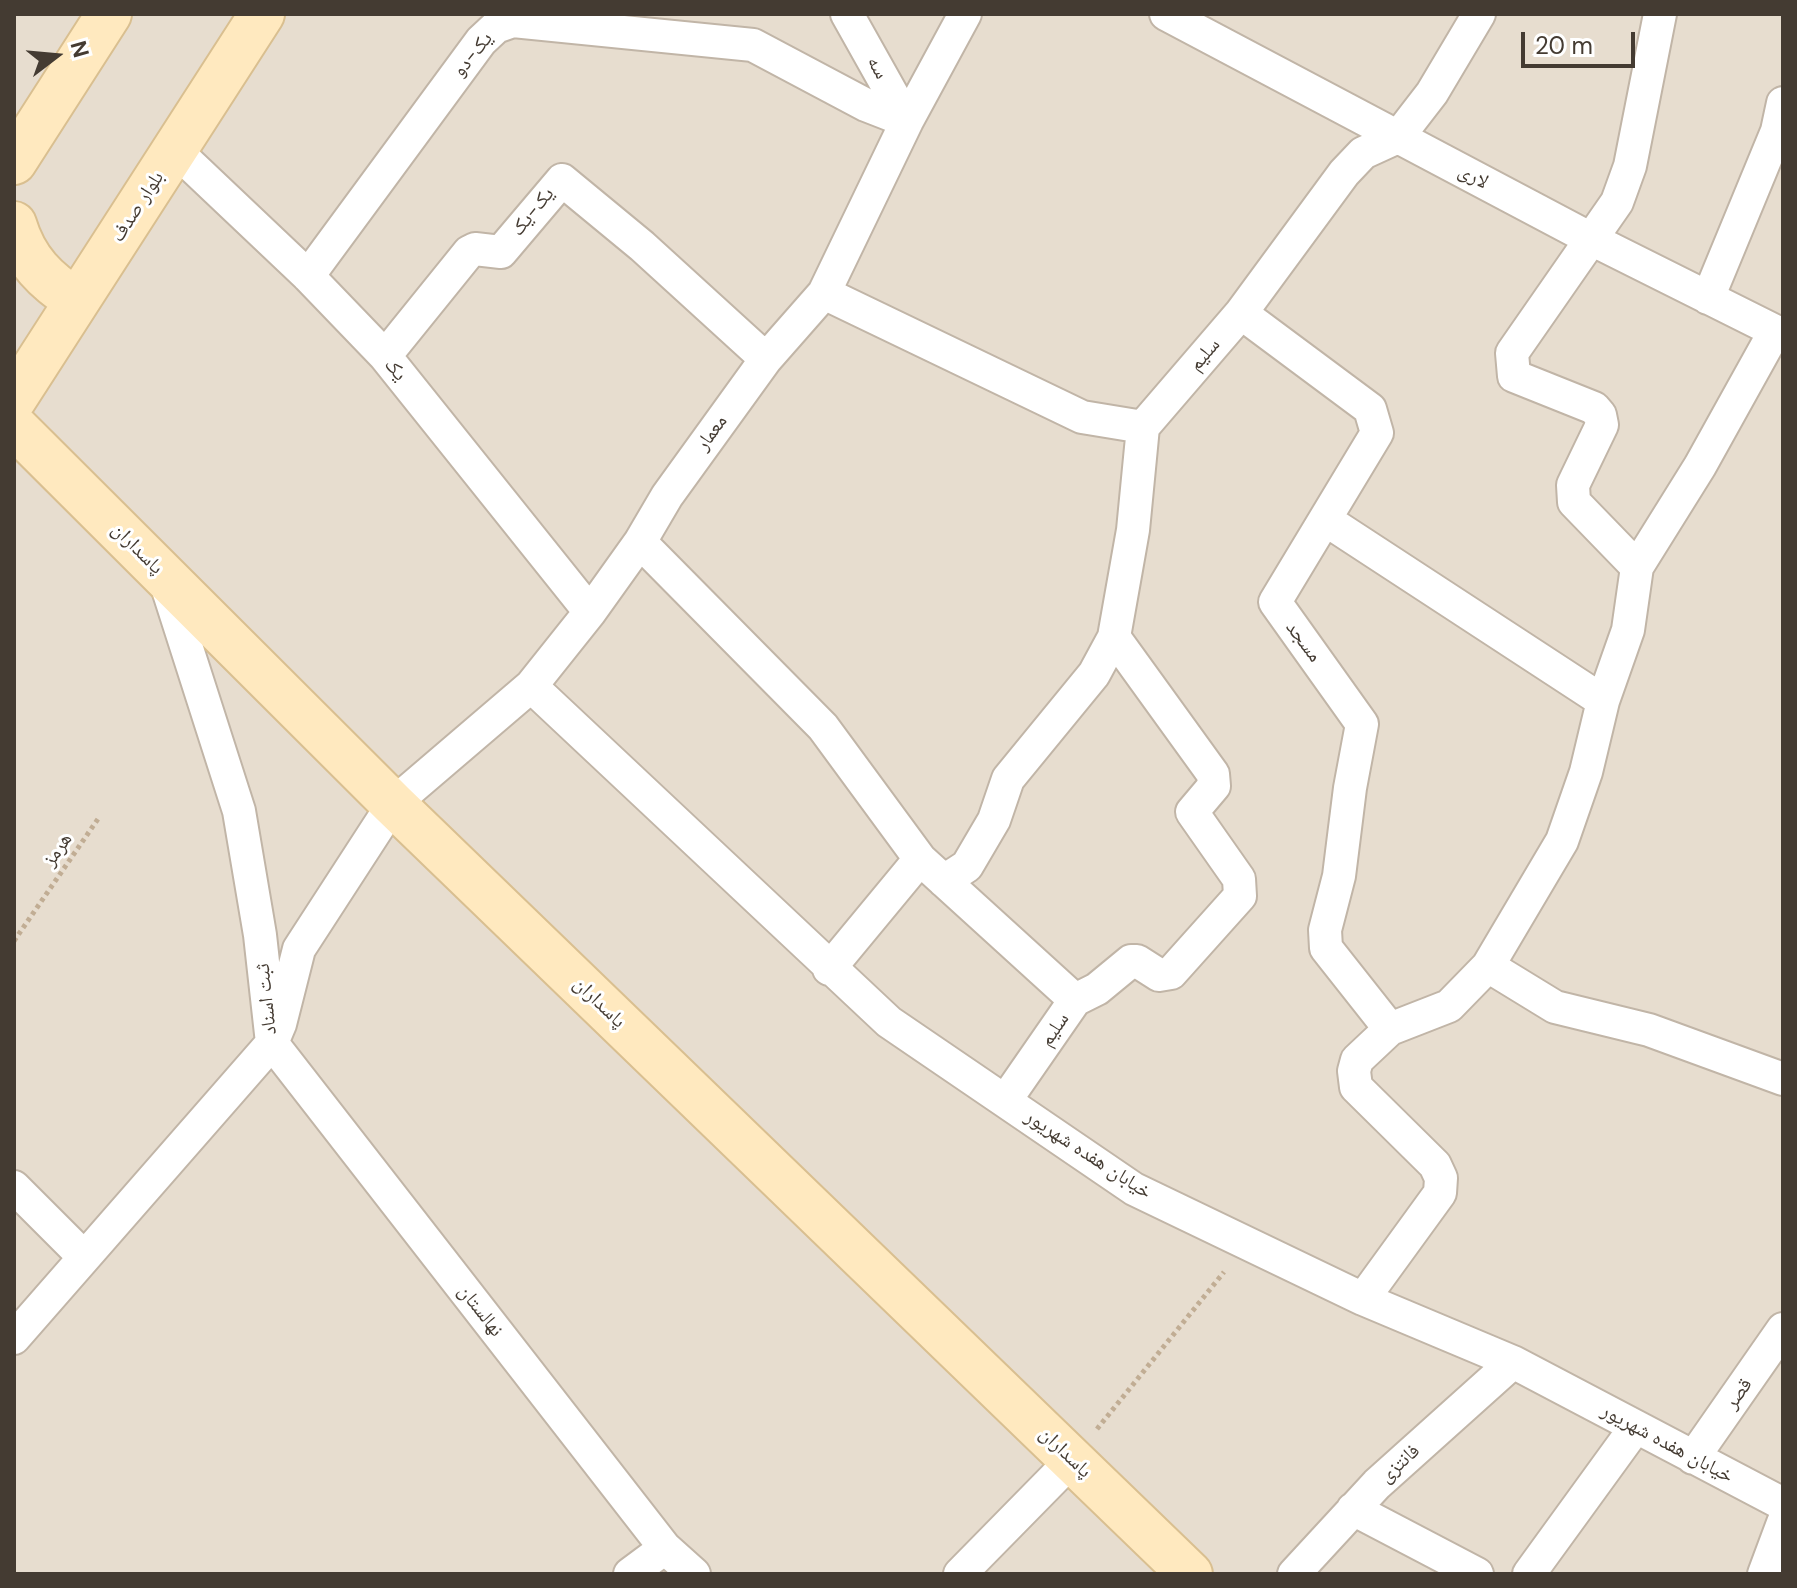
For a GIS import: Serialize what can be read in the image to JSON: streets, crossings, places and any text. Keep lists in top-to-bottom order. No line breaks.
{"streets":{"street":["یک-دو","سه","لاری","بلوار صدف","یک-یک","سلیم","یک","معمار","پاسداران","مسجد","ثبت اسناد","خیابان هفده شهریور","نهالستان","قصر","فانتزی"],"path":["هرمز"]},"crossings":[["یک-دو","سه"],["یک-دو","یک"],["یک-دو","معمار"],["سه","معمار"],["لاری","سلیم"],["بلوار صدف","یک"],["یک-یک","یک"],["یک-یک","معمار"],["سلیم","مسجد"],["سلیم","خیابان هفده شهریور"],["یک","معمار"],["معمار","پاسداران"],["معمار","ثبت اسناد"],["معمار","خیابان هفده شهریور"],["معمار","نهالستان"],["پاسداران","ثبت اسناد"],["ثبت اسناد","نهالستان"],["خیابان هفده شهریور","قصر"],["خیابان هفده شهریور","فانتزی"]],"scale_bar":"20 m","north":"right"}
